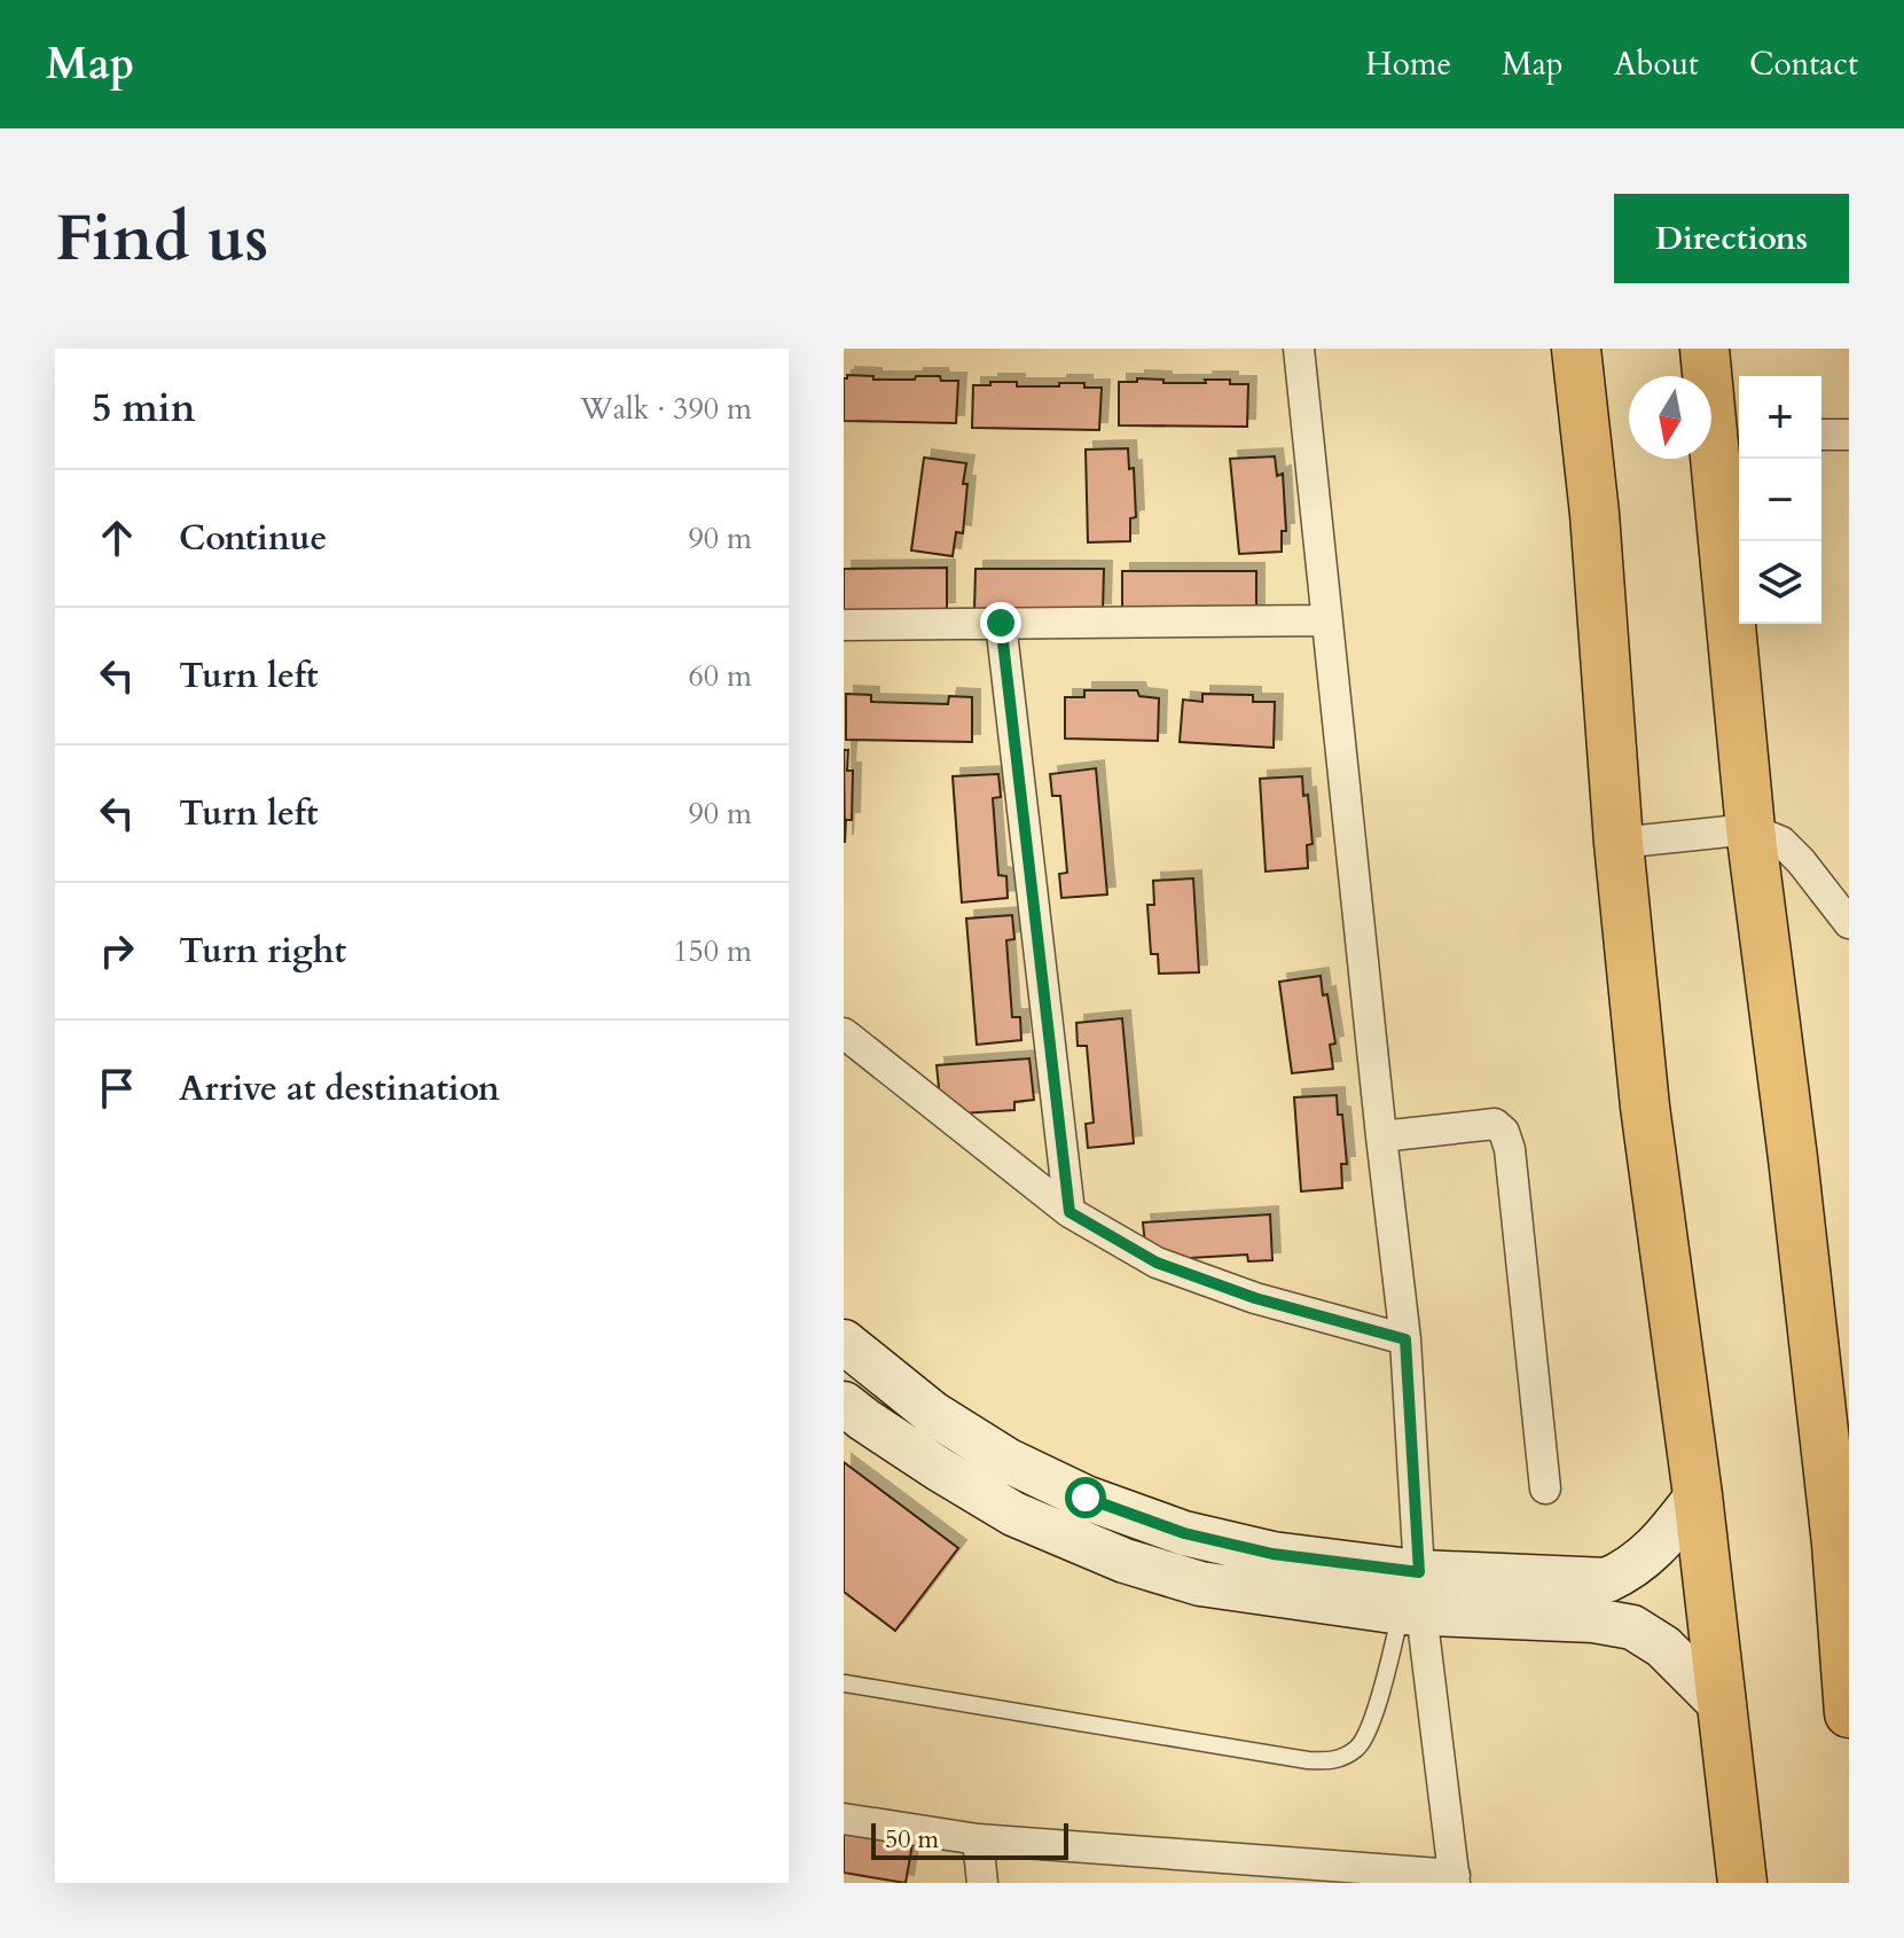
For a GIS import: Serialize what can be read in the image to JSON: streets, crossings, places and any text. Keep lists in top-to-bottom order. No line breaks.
{"scale_bar":"50 m","north":"bottom","page":{"header":"Map","nav":["Home","Map","About","Contact"],"buttons":"Directions","title":"Find us","heading":["5 min","Walk · 390 m"],"map_buttons":["+","−"],"list":[["Continue","90 m"],["Turn left","60 m"],["Turn left","90 m"],["Turn right","150 m"],"Arrive at destination"],"scale":"50 m"}}
